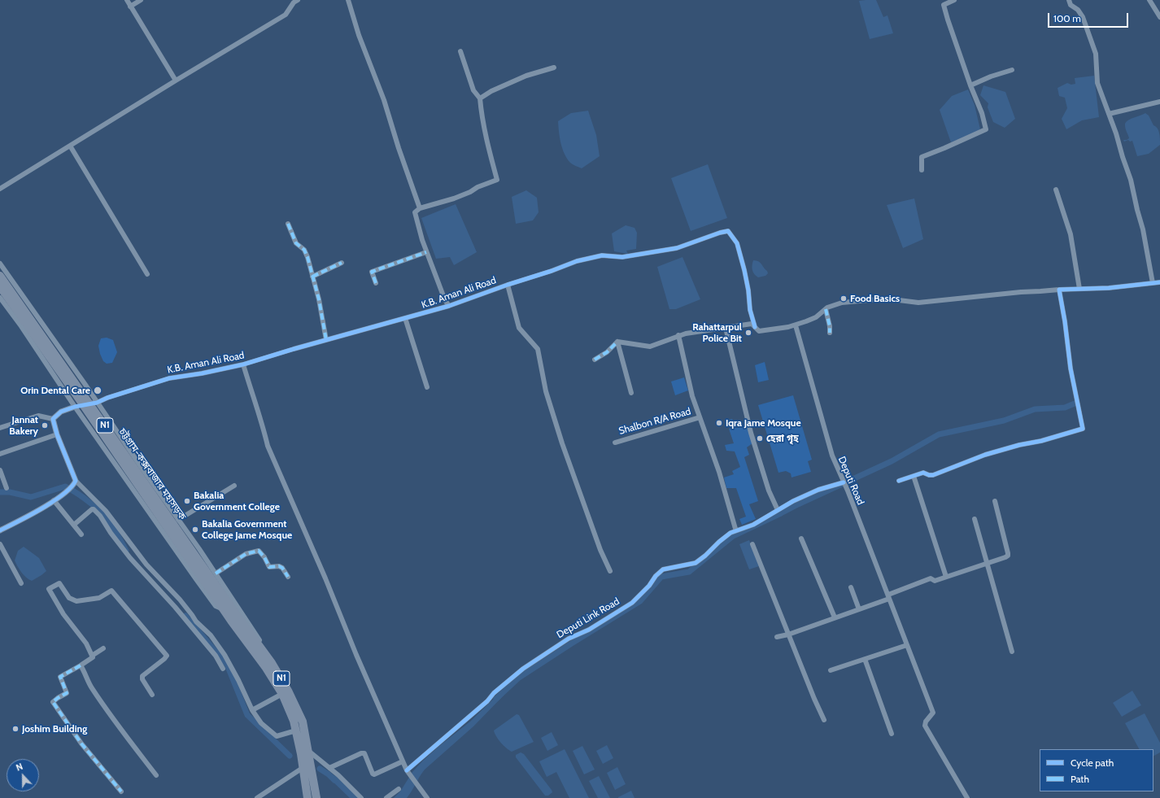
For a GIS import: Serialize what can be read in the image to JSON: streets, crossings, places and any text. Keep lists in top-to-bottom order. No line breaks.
{"streets":{"highway":["N1","চট্টগ্রাম-কক্সবাজার মহাসড়ক"],"street":["K.B. Aman Ali Road","Shalbon R/A Road","Deputi Road","Deputi Link Road"]},"crossings":[["Deputi Road","Deputi Link Road"]],"places":["Food Basics","Rahattarpul Police Bit","Orin Dental Care","Iqra Jame Mosque","Jannat Bakery","হেরা গৃহ","Bakalia Government College","Bakalia Government College Jame Mosque","Joshim Building"],"legend":["Cycle path","Path"],"scale_bar":"100 m","north":"top"}
